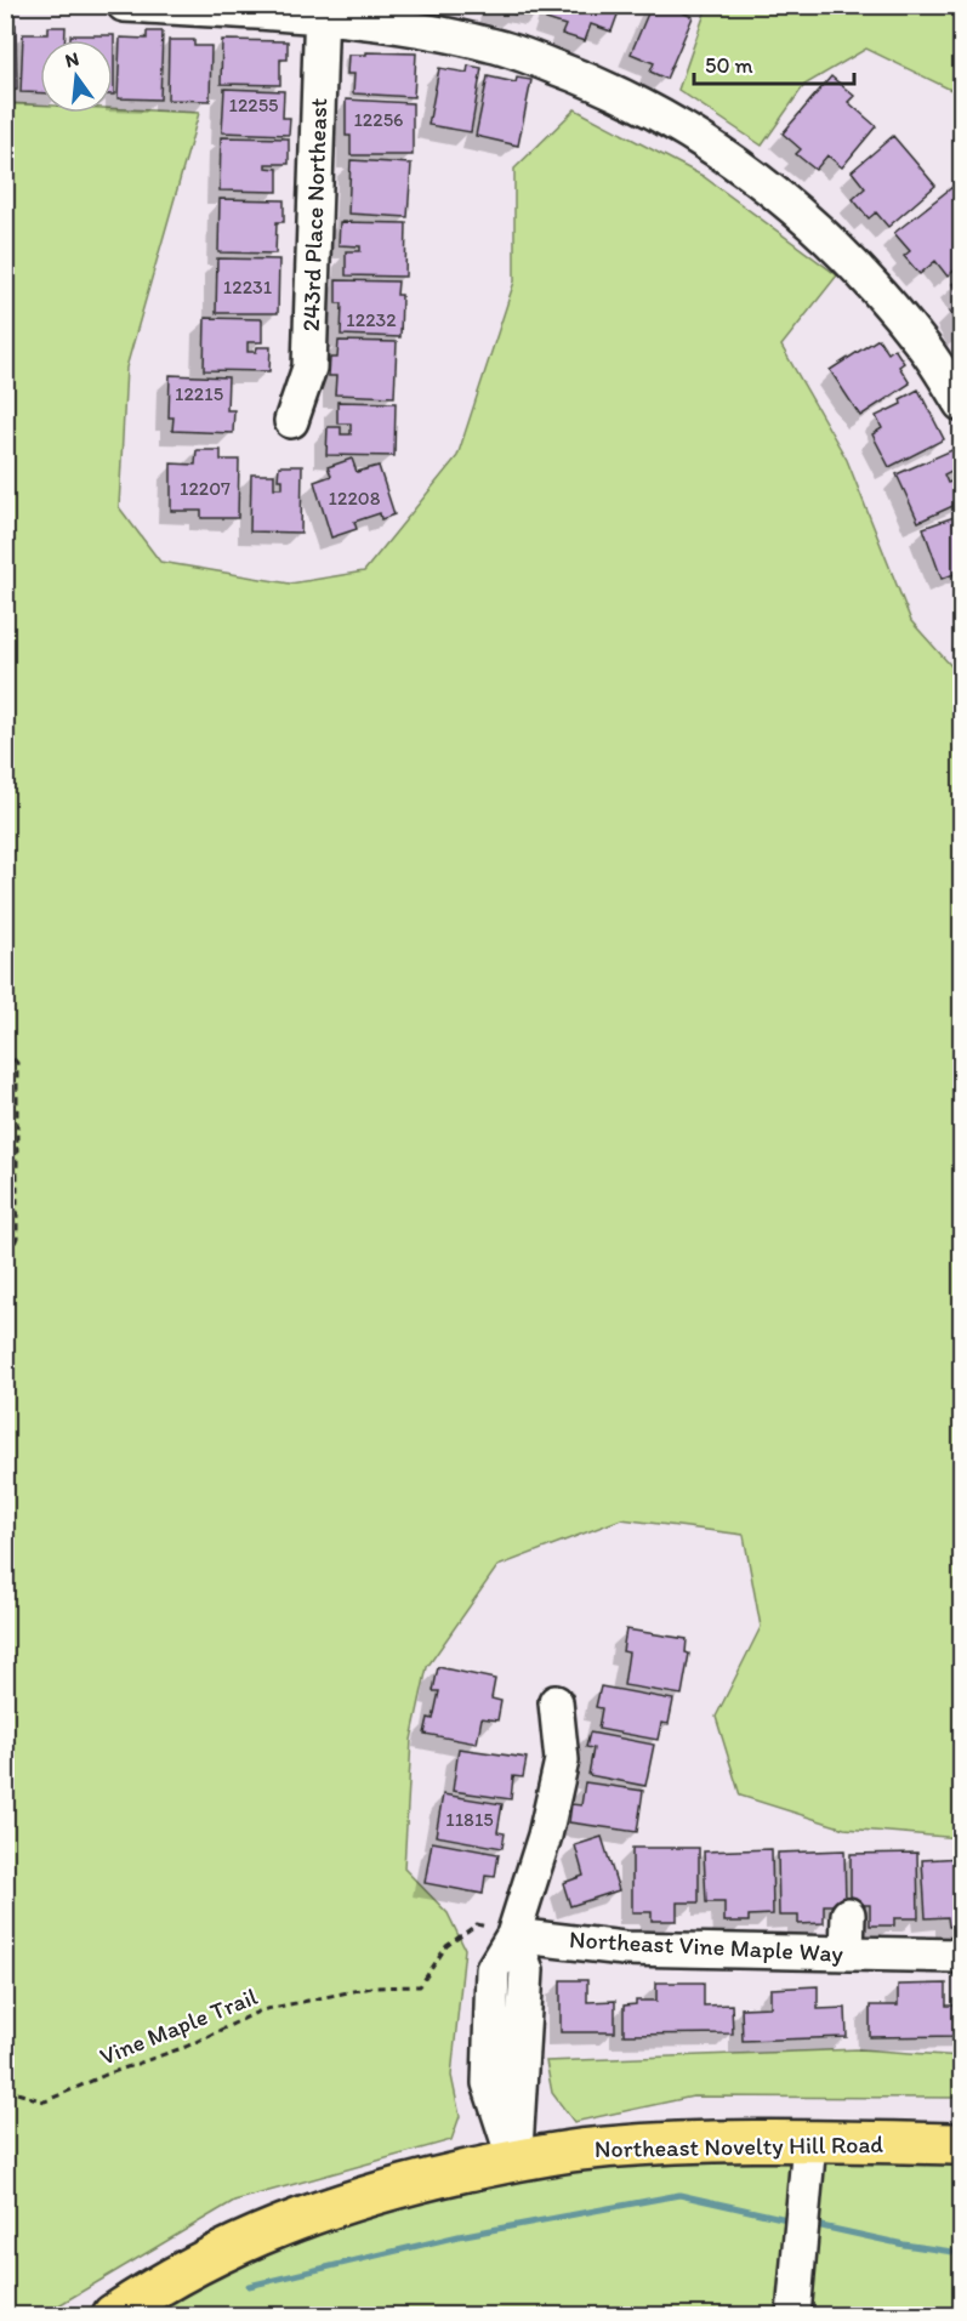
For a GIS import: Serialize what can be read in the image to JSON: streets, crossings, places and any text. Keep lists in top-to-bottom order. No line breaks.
{"streets":{"main road":["Northeast Novelty Hill Road"],"street":["243rd Place Northeast","Northeast Vine Maple Way"],"path":["Vine Maple Trail"]},"crossings":[["Northeast Vine Maple Way","Vine Maple Trail"]],"house_numbers":["12255","12256","12231","12232","12215","12207","12208","11815"],"scale_bar":"50 m","north":"top"}
